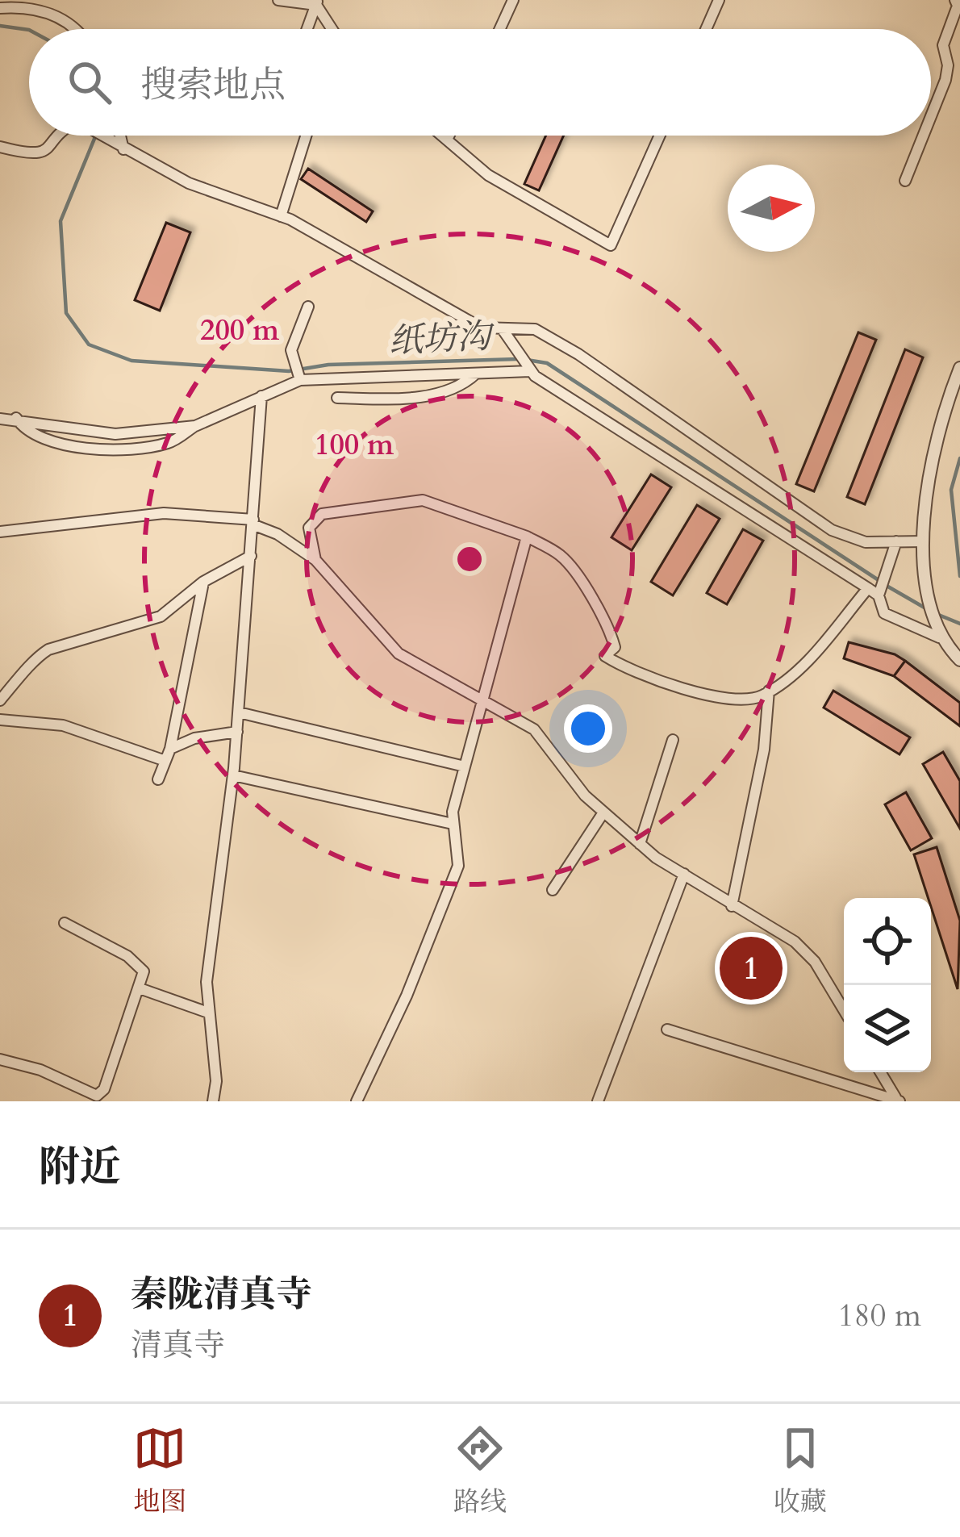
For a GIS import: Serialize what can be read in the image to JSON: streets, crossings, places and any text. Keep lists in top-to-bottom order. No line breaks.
{"water":["纸坊沟"],"north":"right","page":{"search":"搜索地点","pins":"1","heading":"附近","list":[{"mark":"1","name":"秦陇清真寺","note":"清真寺","value":"180 m"}],"nav":["地图","路线","收藏"]},"rings":["200 m","100 m"]}
